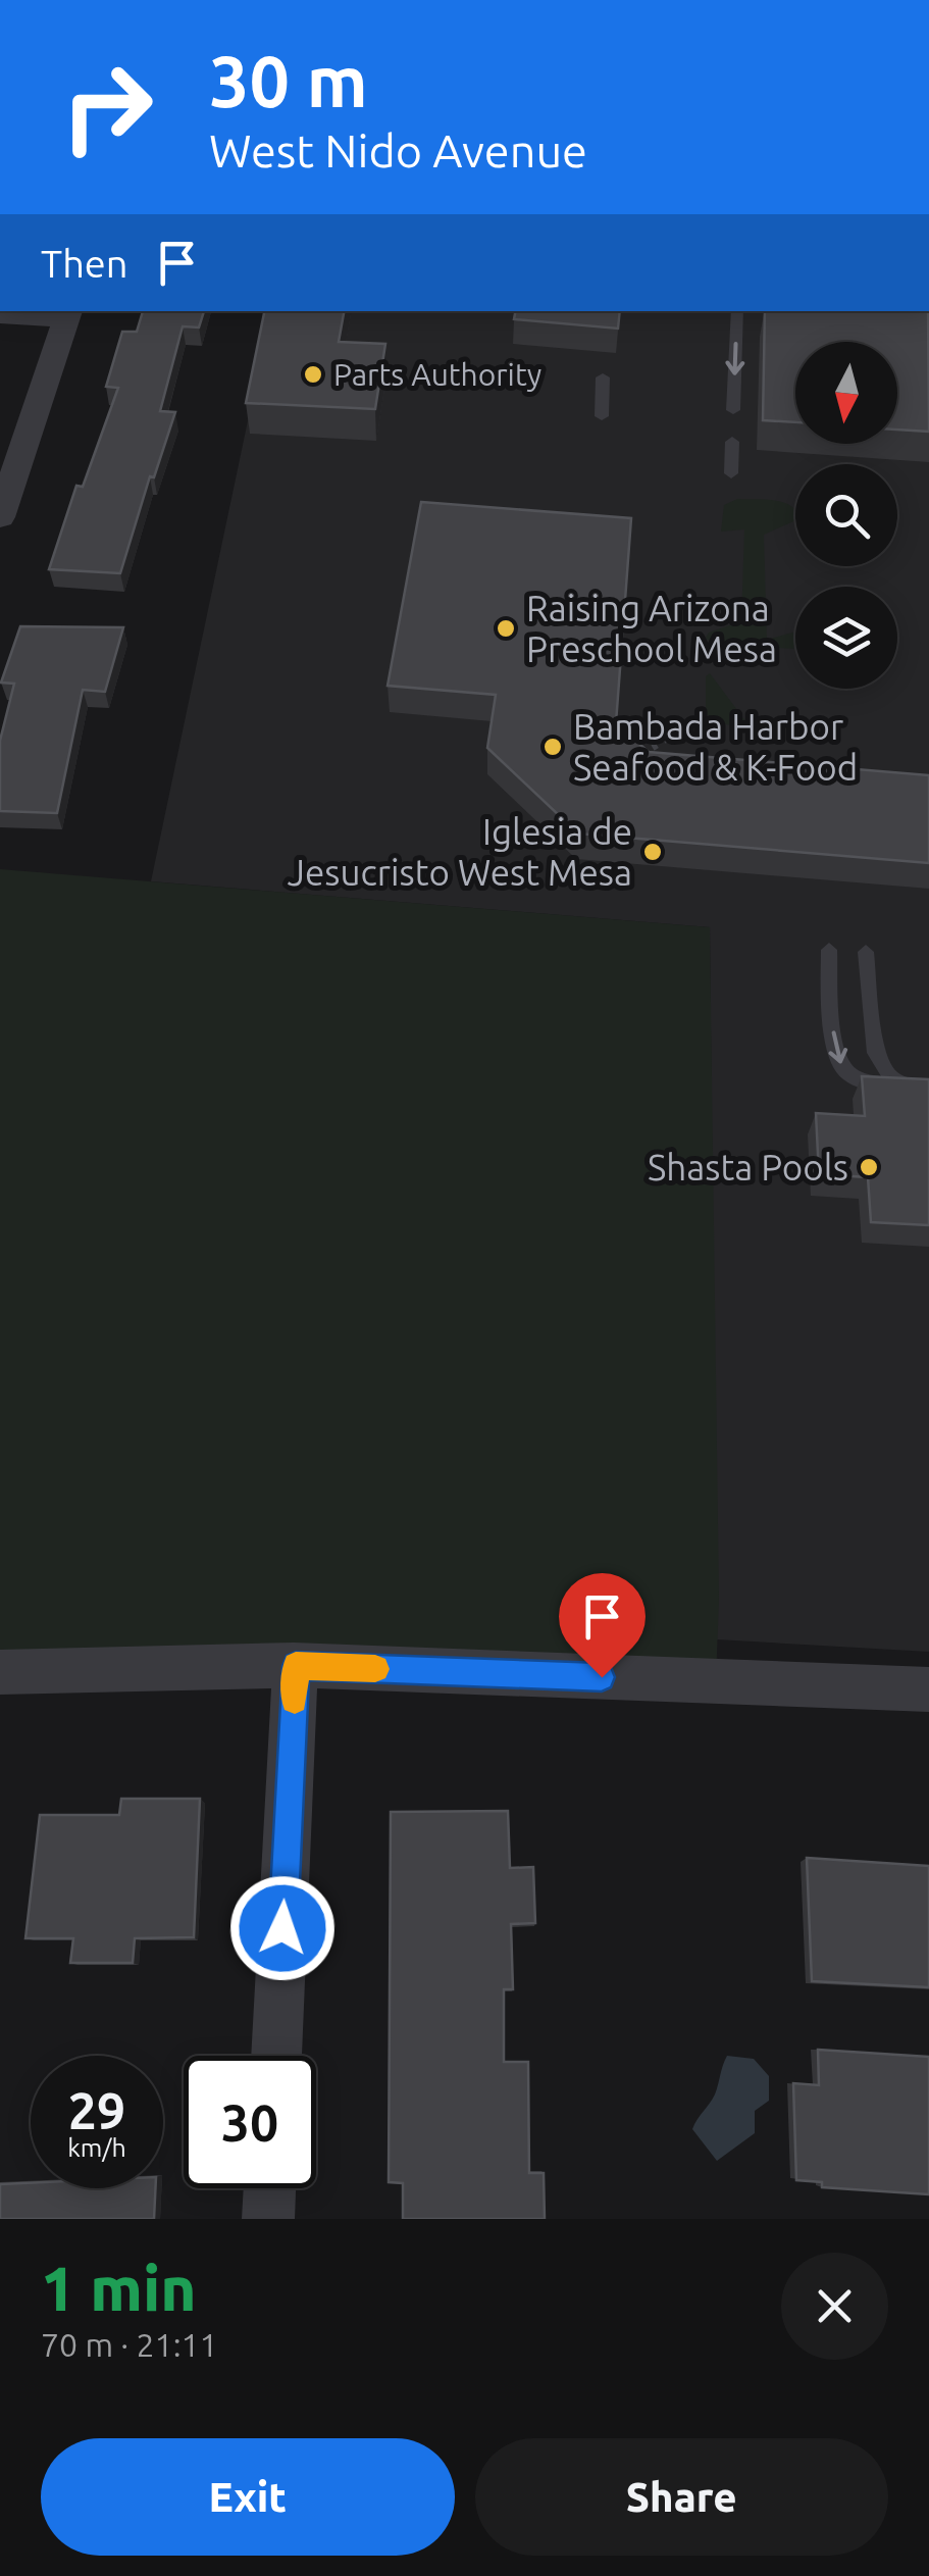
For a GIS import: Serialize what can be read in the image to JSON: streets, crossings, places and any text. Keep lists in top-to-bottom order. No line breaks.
{"places":["Parts Authority","Raising Arizona Preschool Mesa","Bambada Harbor Seafood & K-Food","Iglesia de Jesucristo West Mesa","Shasta Pools"],"north":"bottom","page":{"turn":["30 m","West Nido Avenue"],"then":"Then","speed":"29 km/h","limit":"30","heading":["1 min","70 m · 21:11"],"buttons":["Exit","Share"]}}
